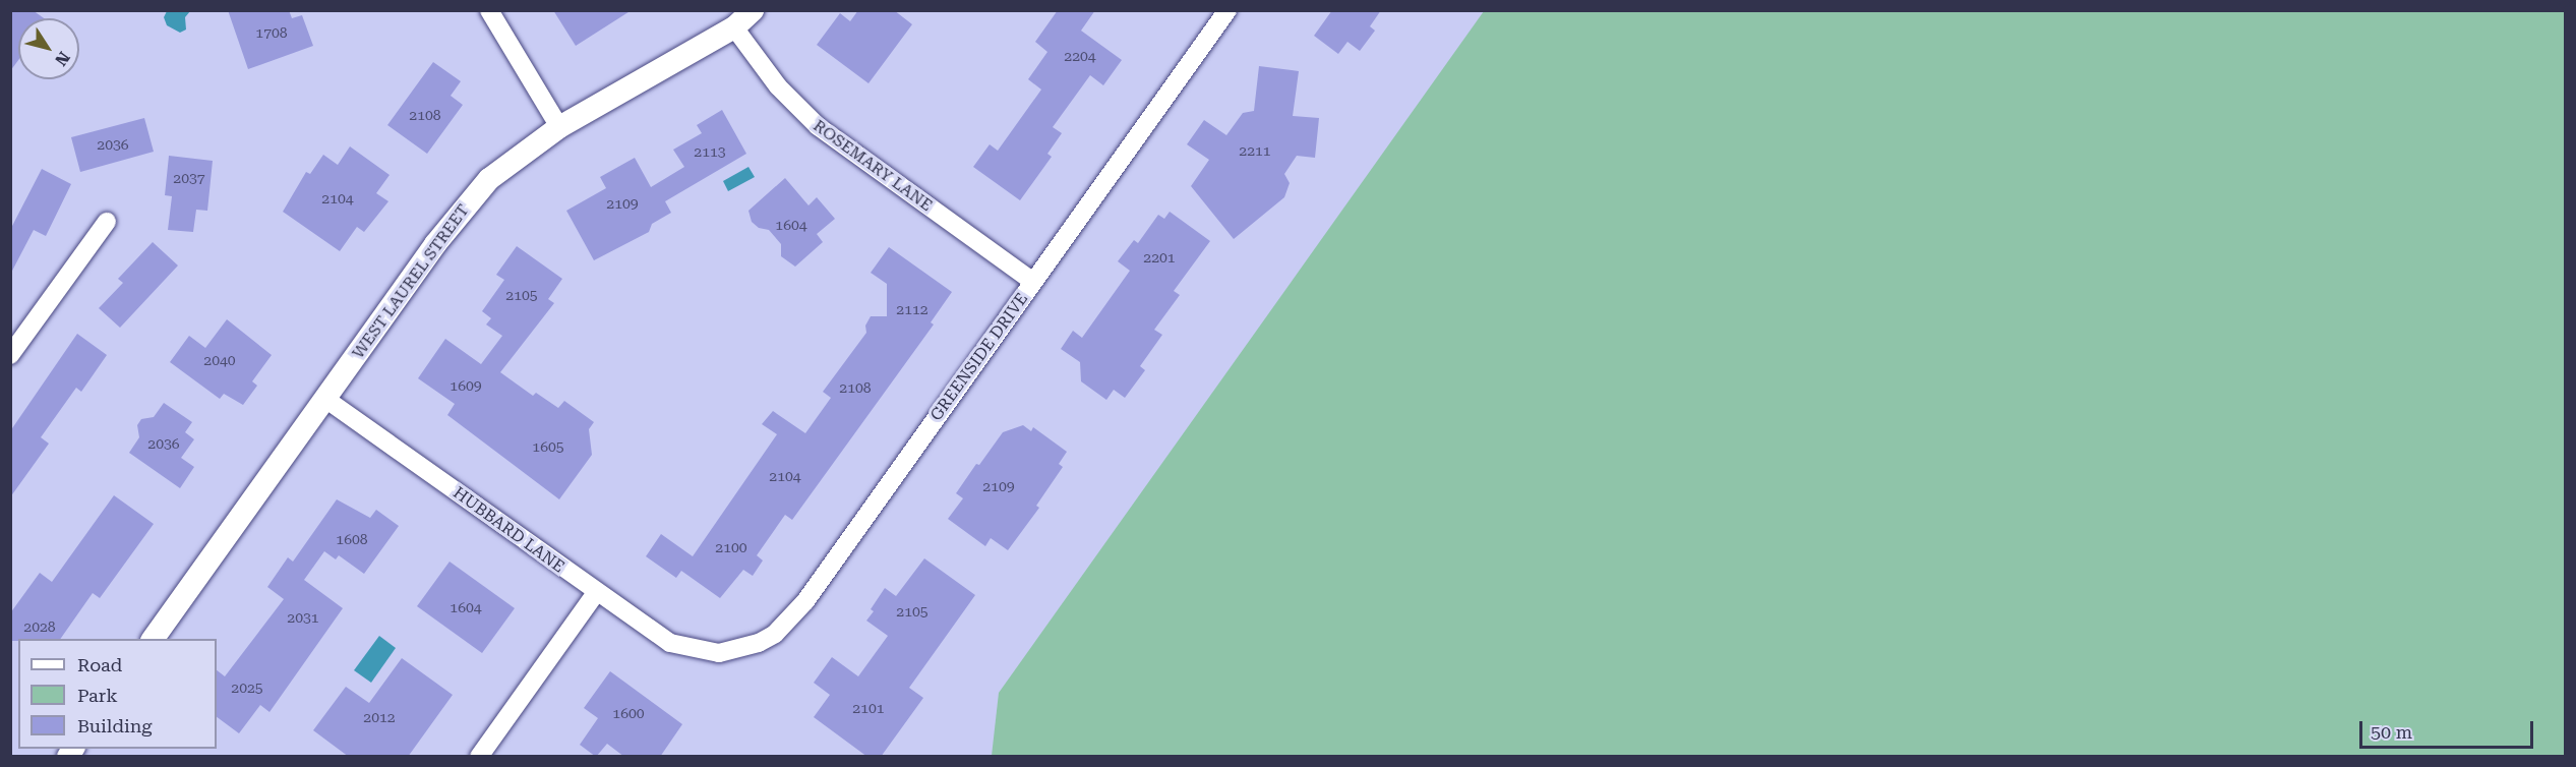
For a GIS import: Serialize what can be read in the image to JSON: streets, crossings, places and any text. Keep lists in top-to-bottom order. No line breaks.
{"streets":{"street":["ROSEMARY LANE","WEST LAUREL STREET","GREENSIDE DRIVE","HUBBARD LANE"]},"crossings":[["ROSEMARY LANE","WEST LAUREL STREET"],["ROSEMARY LANE","GREENSIDE DRIVE"],["WEST LAUREL STREET","HUBBARD LANE"],["GREENSIDE DRIVE","HUBBARD LANE"]],"house_numbers":["1708","2204","2108","2036","2211","2113","2037","2104","2109","1604","2201","2105","2112","2040","1609","2108","2036","1605","2104","2109","1608","2100","1604","2105","2031","2028","2025","2101","1600","2012"],"legend":["Road","Park","Building"],"scale_bar":"50 m","north":"bottom right"}
